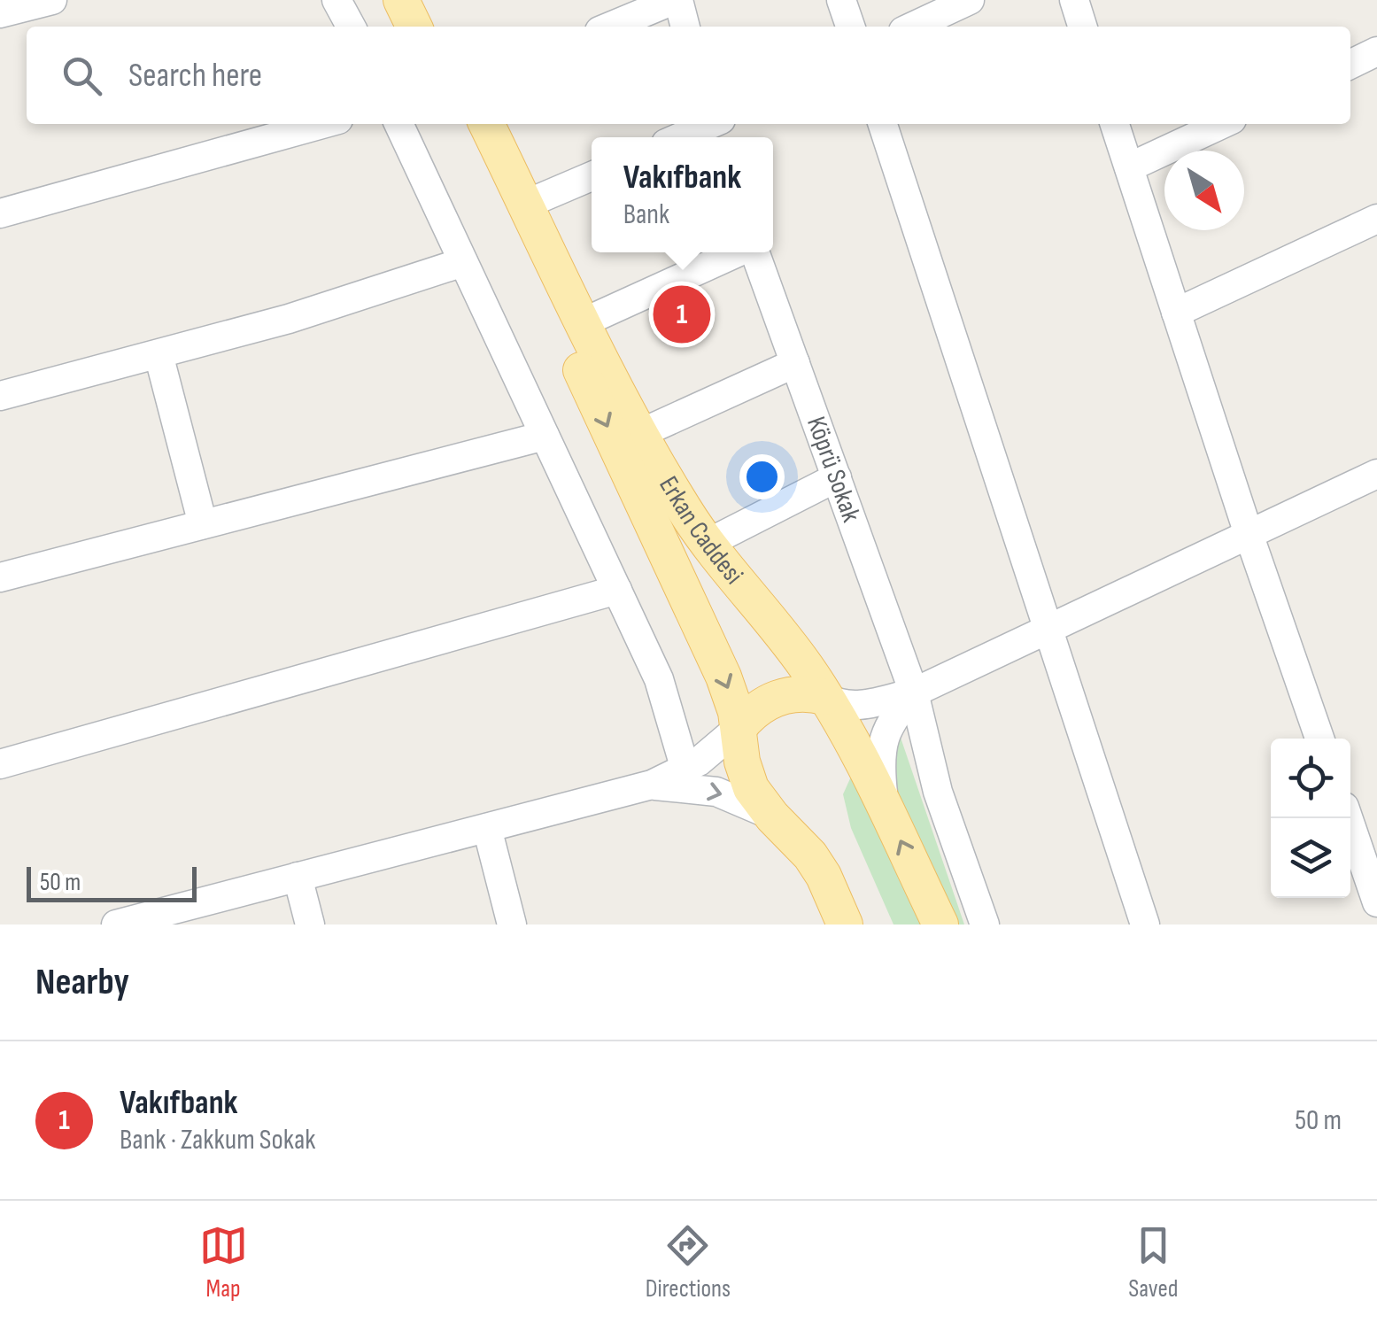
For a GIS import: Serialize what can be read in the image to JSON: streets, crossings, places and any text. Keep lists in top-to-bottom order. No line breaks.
{"streets":{"main road":["Erkan Caddesi"],"street":["Köprü Sokak"]},"scale_bar":"50 m","north":"bottom right","page":{"search":"Search here","popup":["Vakıfbank","Bank"],"pins":"1","scale":"50 m","heading":"Nearby","list":[{"mark":"1","name":"Vakıfbank","note":"Bank · Zakkum Sokak","value":"50 m"}],"nav":["Map","Directions","Saved"]}}
